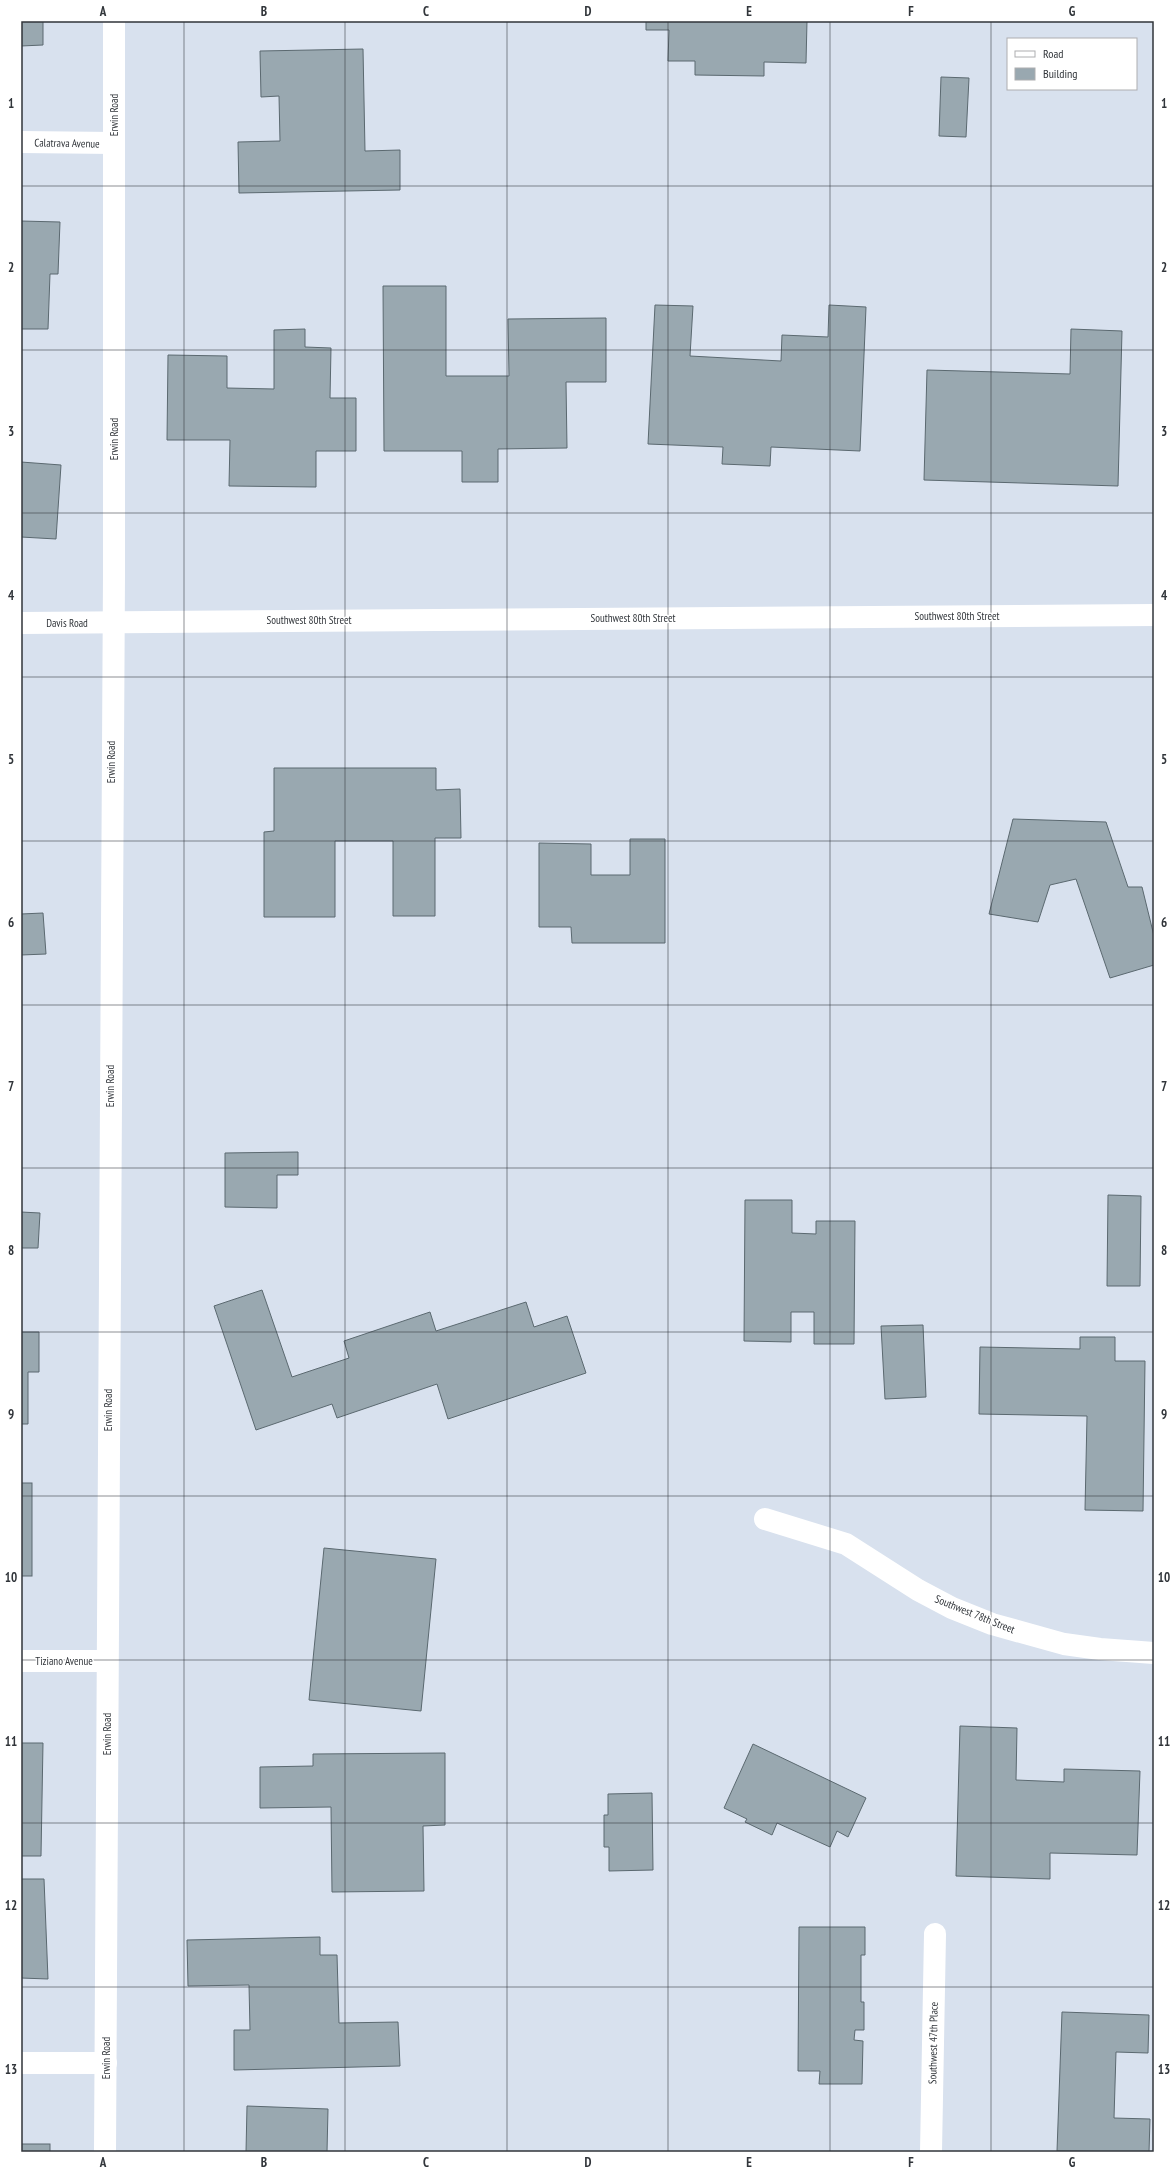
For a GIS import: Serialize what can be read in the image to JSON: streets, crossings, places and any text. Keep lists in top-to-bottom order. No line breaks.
{"streets":{"street":["Erwin Road","Calatrava Avenue","Southwest 80th Street","Davis Road","Southwest 78th Street","Tiziano Avenue","Southwest 47th Place"]},"crossings":[["Erwin Road","Calatrava Avenue"],["Erwin Road","Southwest 80th Street"],["Erwin Road","Davis Road"],["Erwin Road","Tiziano Avenue"],["Southwest 80th Street","Davis Road"]],"legend":["Road","Building"],"grid":{"columns":["A","B","C","D","E","F","G"],"rows":["1","2","3","4","5","6","7","8","9","10","11","12","13"]}}
